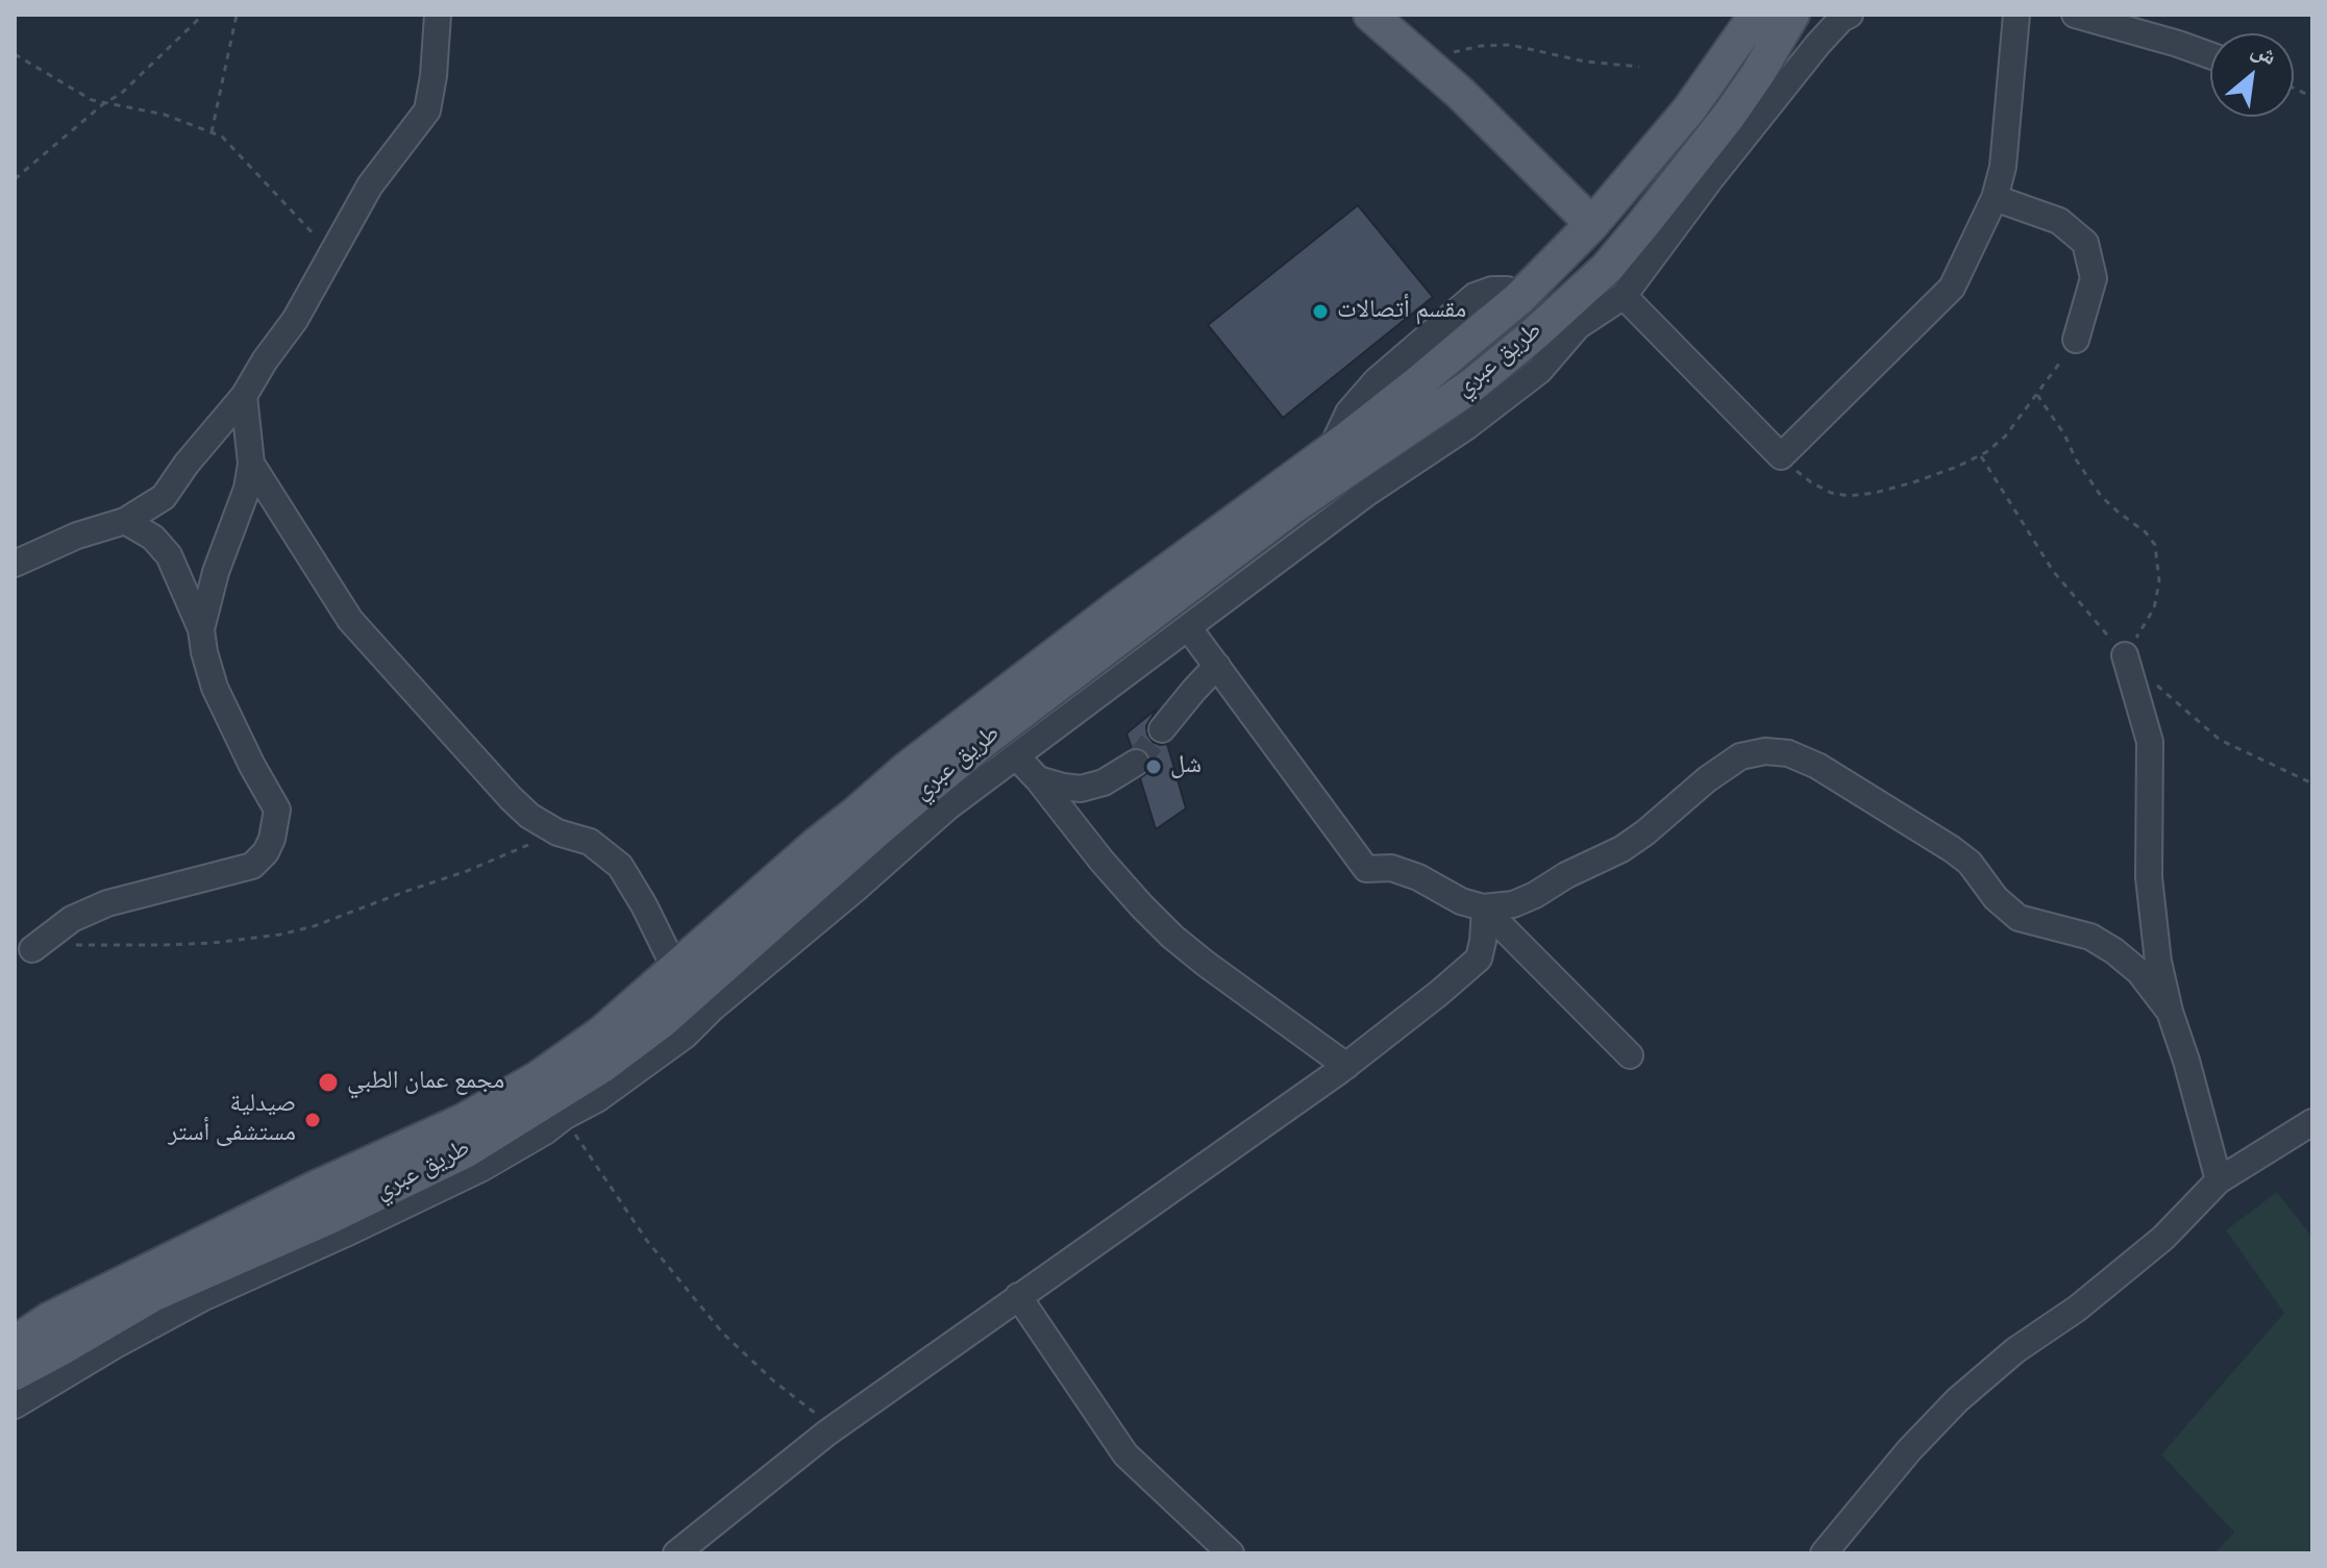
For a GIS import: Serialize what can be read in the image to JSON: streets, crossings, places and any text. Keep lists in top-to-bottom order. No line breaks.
{"streets":{"main road":["طريق عبري"]},"places":["مقسم أتصالات","شل","مجمع عمان الطبي","صيدلية مستشفى أستر"],"north":"top right"}
